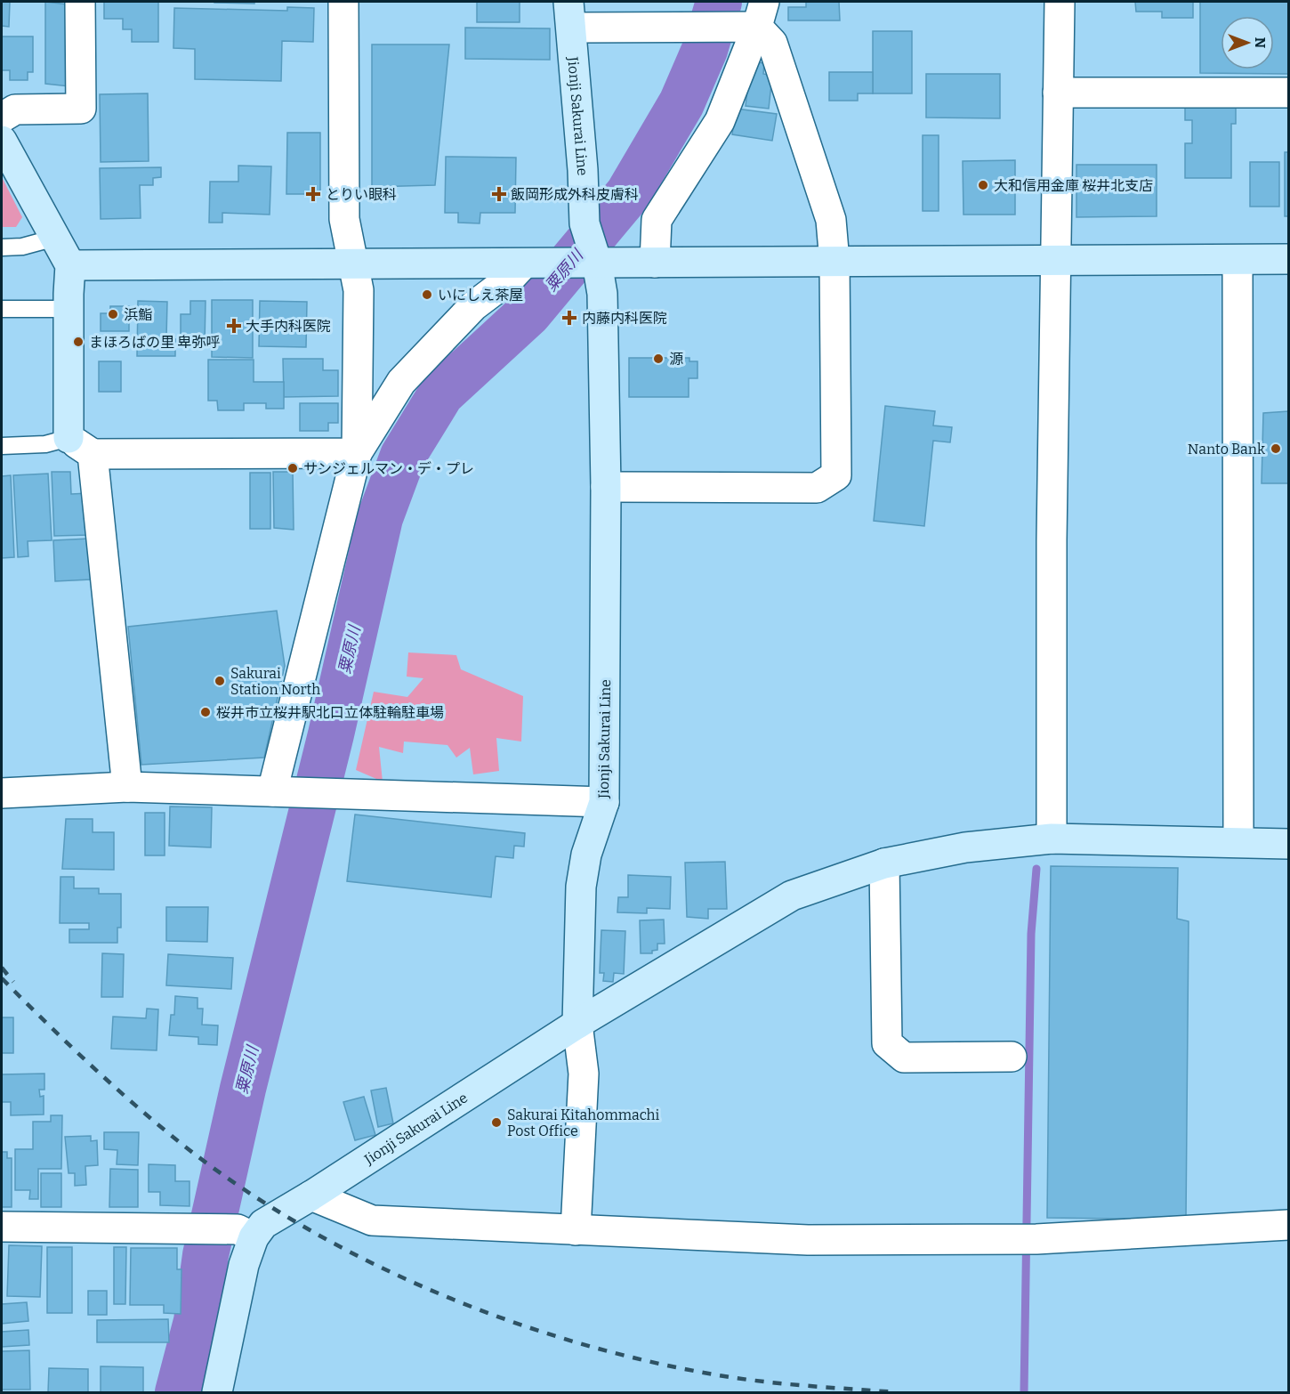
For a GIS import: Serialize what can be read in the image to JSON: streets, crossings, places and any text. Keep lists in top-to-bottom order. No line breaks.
{"streets":{"street":["Jionji Sakurai Line"]},"water":["粟原川"],"places":{"other":["大和信用金庫 桜井北支店","いにしえ茶屋","浜鮨","まほろばの里 卑弥呼","源","Nanto Bank","サンジェルマン・デ・プレ","Sakurai Station North","桜井市立桜井駅北口立体駐輪駐車場","Sakurai Kitahommachi Post Office"],"health":["とりい眼科","飯岡形成外科皮膚科","内藤内科医院","大手内科医院"]},"north":"right"}
